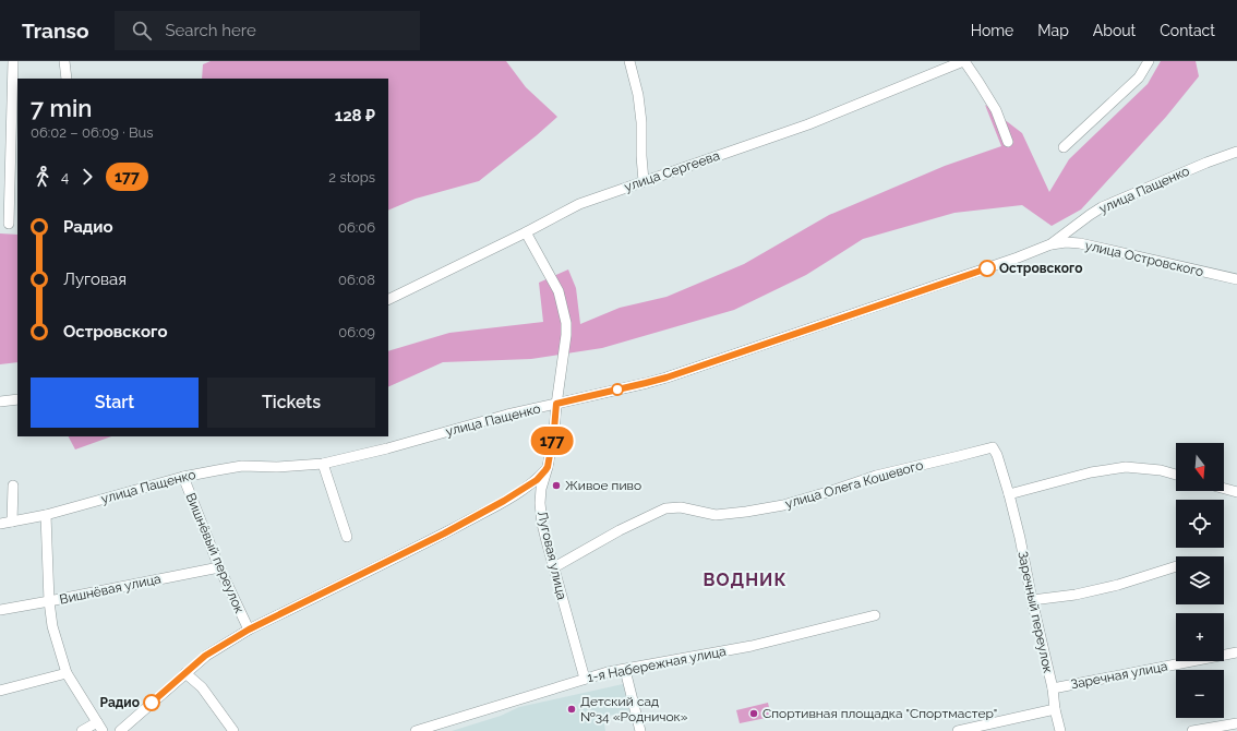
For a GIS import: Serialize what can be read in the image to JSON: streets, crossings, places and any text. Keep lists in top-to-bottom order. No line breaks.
{"streets":{"street":["улица Сергеева","улица Пащенко","улица Островского","улица Олега Кошевого","Вишнёвый переулок","Луговая улица","Вишнёвая улица","Заречный переулок","1-я Набережная улица","Заречная улица"]},"crossings":[["улица Сергеева","Луговая улица"],["улица Пащенко","улица Островского"],["улица Пащенко","Вишнёвый переулок"],["улица Пащенко","Луговая улица"],["улица Олега Кошевого","Луговая улица"],["улица Олега Кошевого","Заречный переулок"],["Вишнёвый переулок","Вишнёвая улица"],["Луговая улица","1-я Набережная улица"],["Заречный переулок","Заречная улица"]],"districts":["ВОДНИК"],"places":["Островского","Живое пиво","Радио","Детский сад №34 «Родничок»","Спортивная площадка \"Спортмастер\""],"lines":["bus line 177"],"north":"bottom","page":{"header":"Transo","search":"Search here","nav":["Home","Map","About","Contact"],"on_map":"177","heading":["7 min","06:02 – 06:09 · Bus","128 ₽"],"legs":["4","177","2 stops"],"list":[{"name":"Радио","value":"06:06"},{"name":"Луговая","value":"06:08"},{"name":"Островского","value":"06:09"}],"buttons":["Start","Tickets"],"map_buttons":["+","−"]}}
